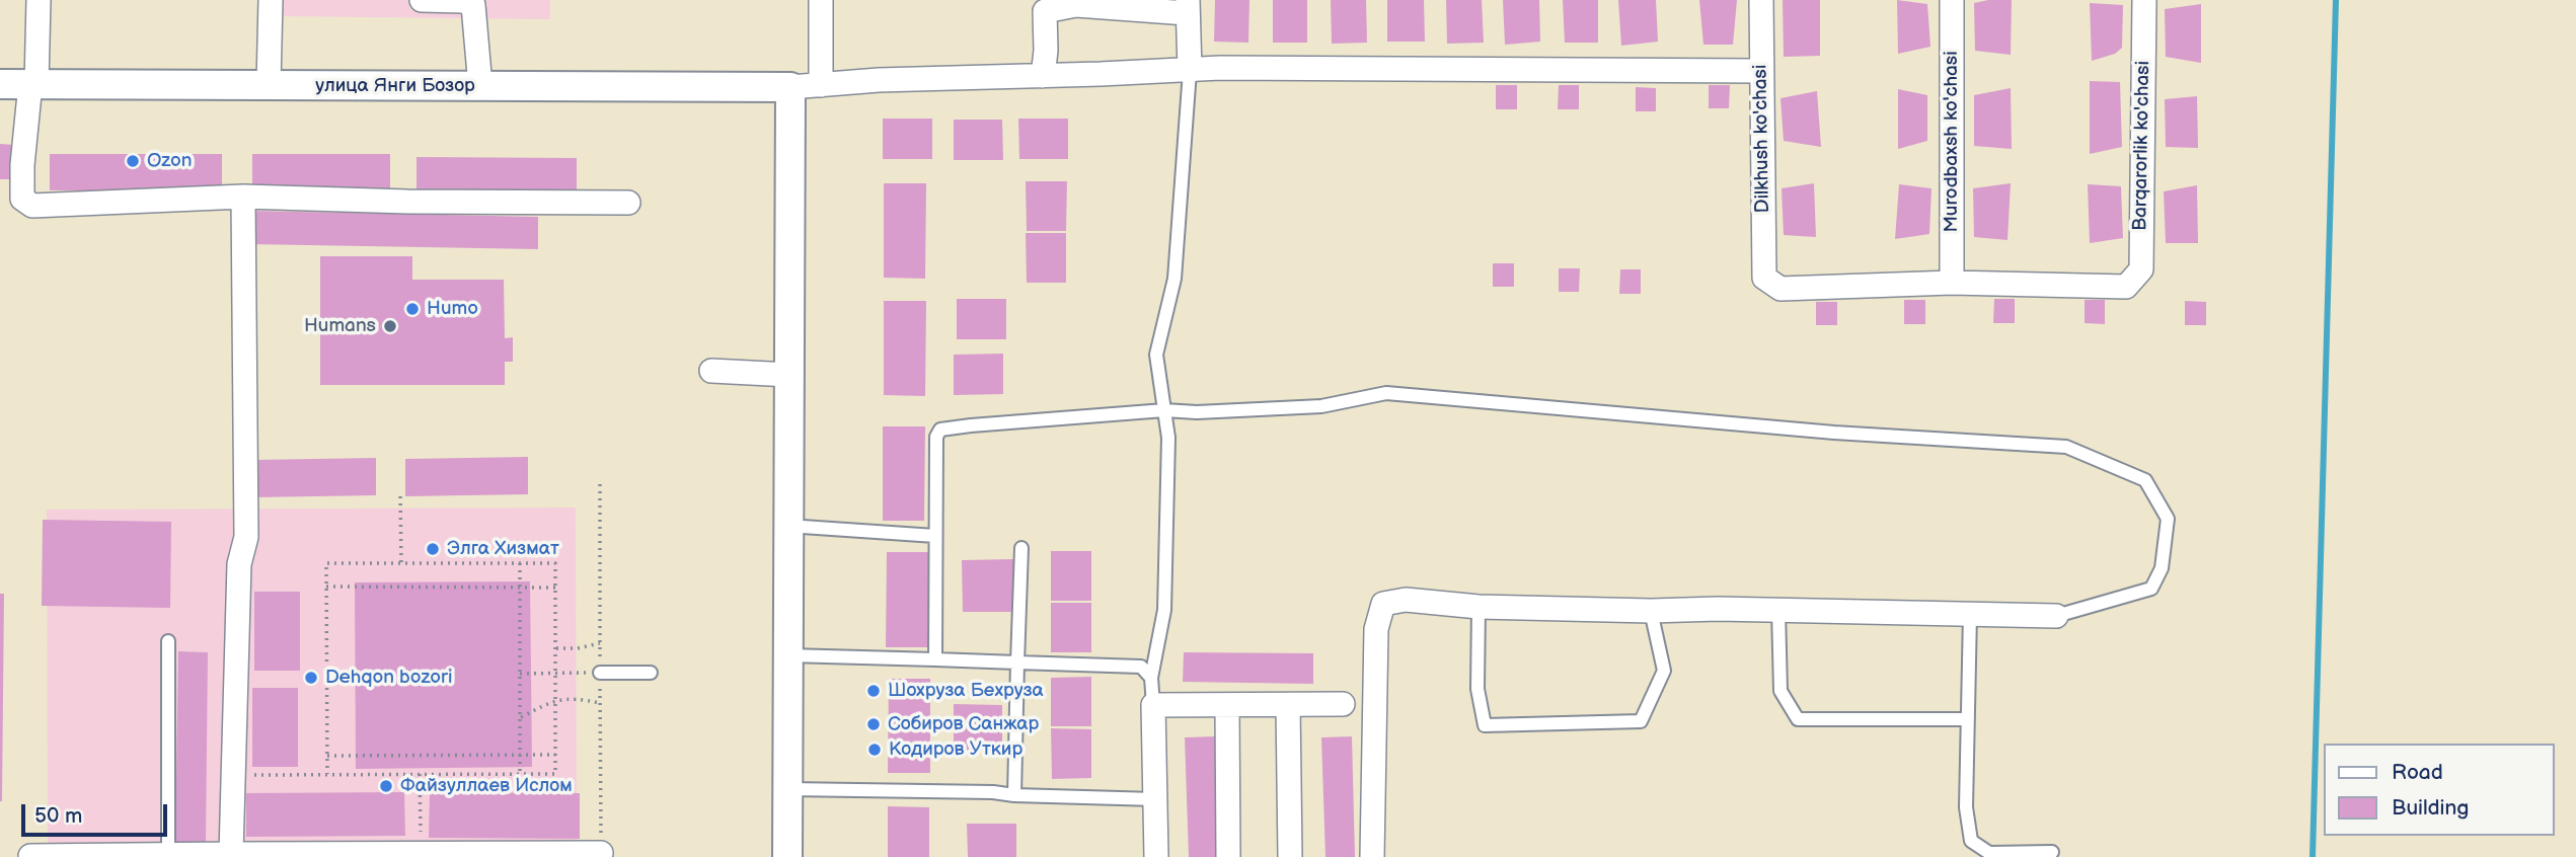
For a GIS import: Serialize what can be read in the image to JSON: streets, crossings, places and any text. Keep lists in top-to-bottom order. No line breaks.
{"streets":{"street":["улица Янги Бозор","Dilkhush ko'chasi","Murodbaxsh ko'chasi","Barqarorlik ko'chasi"]},"crossings":[["Dilkhush ko'chasi","Murodbaxsh ko'chasi"],["Dilkhush ko'chasi","Barqarorlik ko'chasi"],["Murodbaxsh ko'chasi","Barqarorlik ko'chasi"]],"places":["Ozon","Humo","Humans","Элга Хизмат","Dehqon bozori","Шохруза Бехруза","Собиров Санжар","Кодиров Уткир","Файзуллаев Ислом"],"legend":["Road","Building"],"scale_bar":"50 m"}
